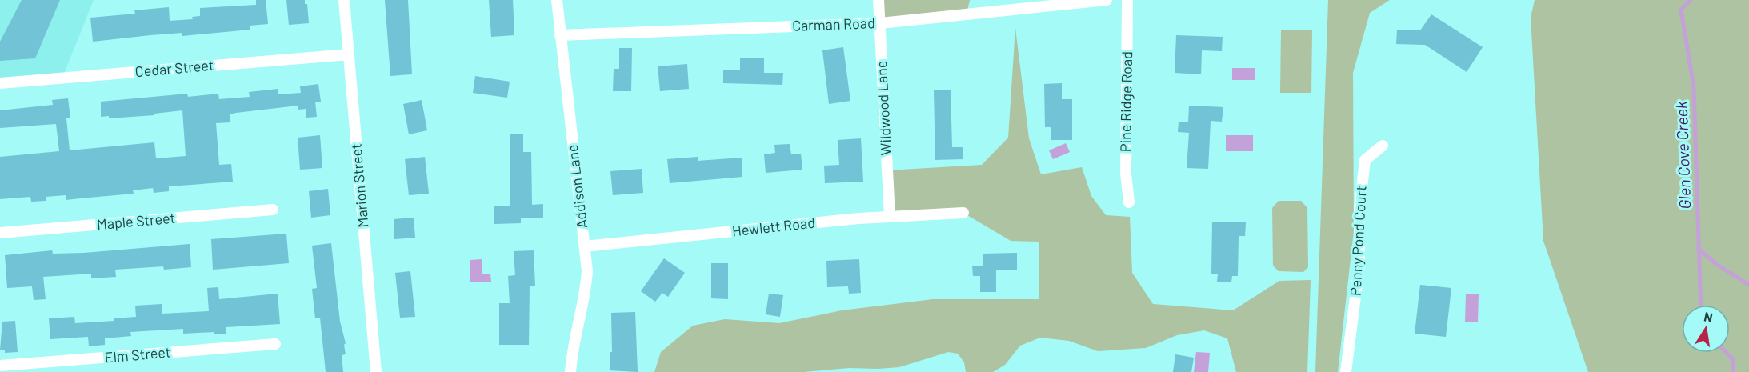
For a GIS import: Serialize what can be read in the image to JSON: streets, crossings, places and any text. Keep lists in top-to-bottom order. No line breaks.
{"streets":{"street":["Carman Road","Cedar Street","Pine Ridge Road","Wildwood Lane","Marion Street","Addison Lane","Maple Street","Hewlett Road","Penny Pond Court","Elm Street"]},"crossings":[["Carman Road","Wildwood Lane"],["Carman Road","Addison Lane"],["Cedar Street","Marion Street"],["Wildwood Lane","Hewlett Road"],["Addison Lane","Hewlett Road"]],"water":["Glen Cove Creek"],"north":"top"}
